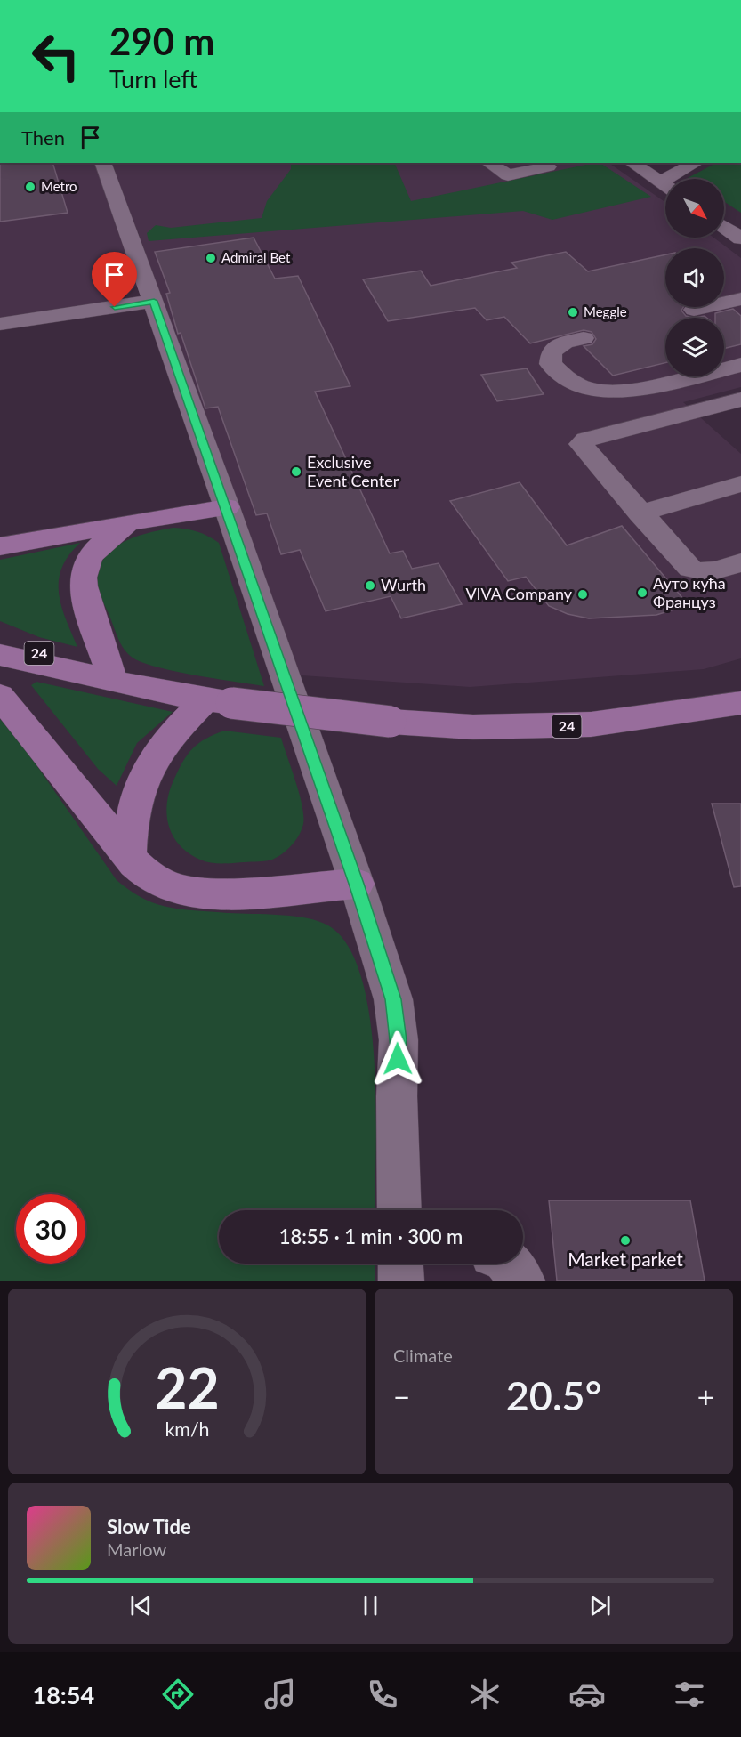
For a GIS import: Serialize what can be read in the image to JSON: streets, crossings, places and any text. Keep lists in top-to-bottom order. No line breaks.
{"streets":{"main road":["24"]},"places":["Metro","Admiral Bet","Meggle","Exclusive Event Center","Wurth","Ауто кућа Француз","VIVA Company","Market parket"],"north":"bottom right","page":{"turn":["290 m","Turn left"],"then":"Then","limit":"30","trip":"18:55 · 1 min · 300 m","tile":"Climate","heat":["−","20.5°","+"],"song":["Slow Tide","Marlow"],"tabs":"18:54","gauge":["22","km/h"]}}
